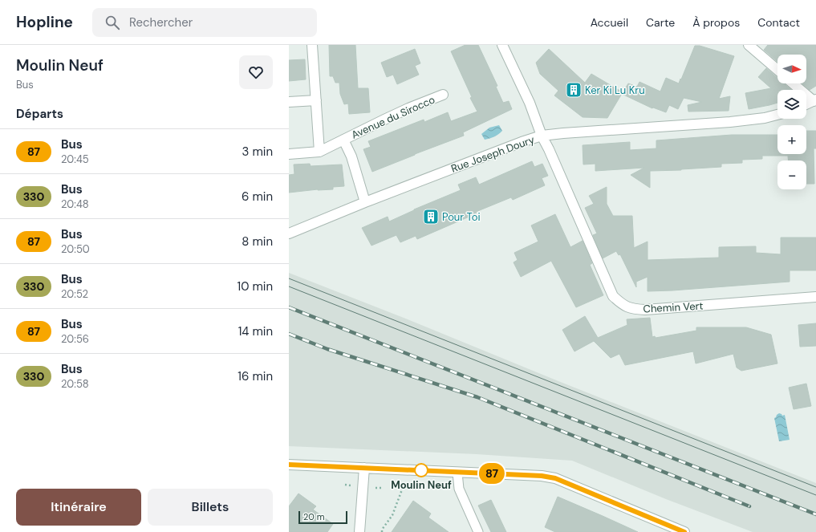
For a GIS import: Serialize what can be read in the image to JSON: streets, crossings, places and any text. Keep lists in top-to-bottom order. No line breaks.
{"streets":{"street":["Avenue du Sirocco","Rue Joseph Doury","Chemin Vert"]},"crossings":[["Avenue du Sirocco","Rue Joseph Doury"],["Rue Joseph Doury","Chemin Vert"]],"places":{"building":["Ker Ki Lu Kru","Pour Toi"],"other":["Moulin Neuf"]},"lines":["bus line 87"],"scale_bar":"20 m","north":"right","page":{"header":"Hopline","search":"Rechercher","nav":["Accueil","Carte","À propos","Contact"],"heading":[["Moulin Neuf","Bus"],"Départs"],"on_map":"87","map_buttons":["+","−"],"list":[{"mark":"87","name":"Bus","note":"20:45","value":"3 min"},{"mark":"330","name":"Bus","note":"20:48","value":"6 min"},{"mark":"87","name":"Bus","note":"20:50","value":"8 min"},{"mark":"330","name":"Bus","note":"20:52","value":"10 min"},{"mark":"87","name":"Bus","note":"20:56","value":"14 min"},{"mark":"330","name":"Bus","note":"20:58","value":"16 min"}],"buttons":["Itinéraire","Billets"],"scale":"20 m"}}
